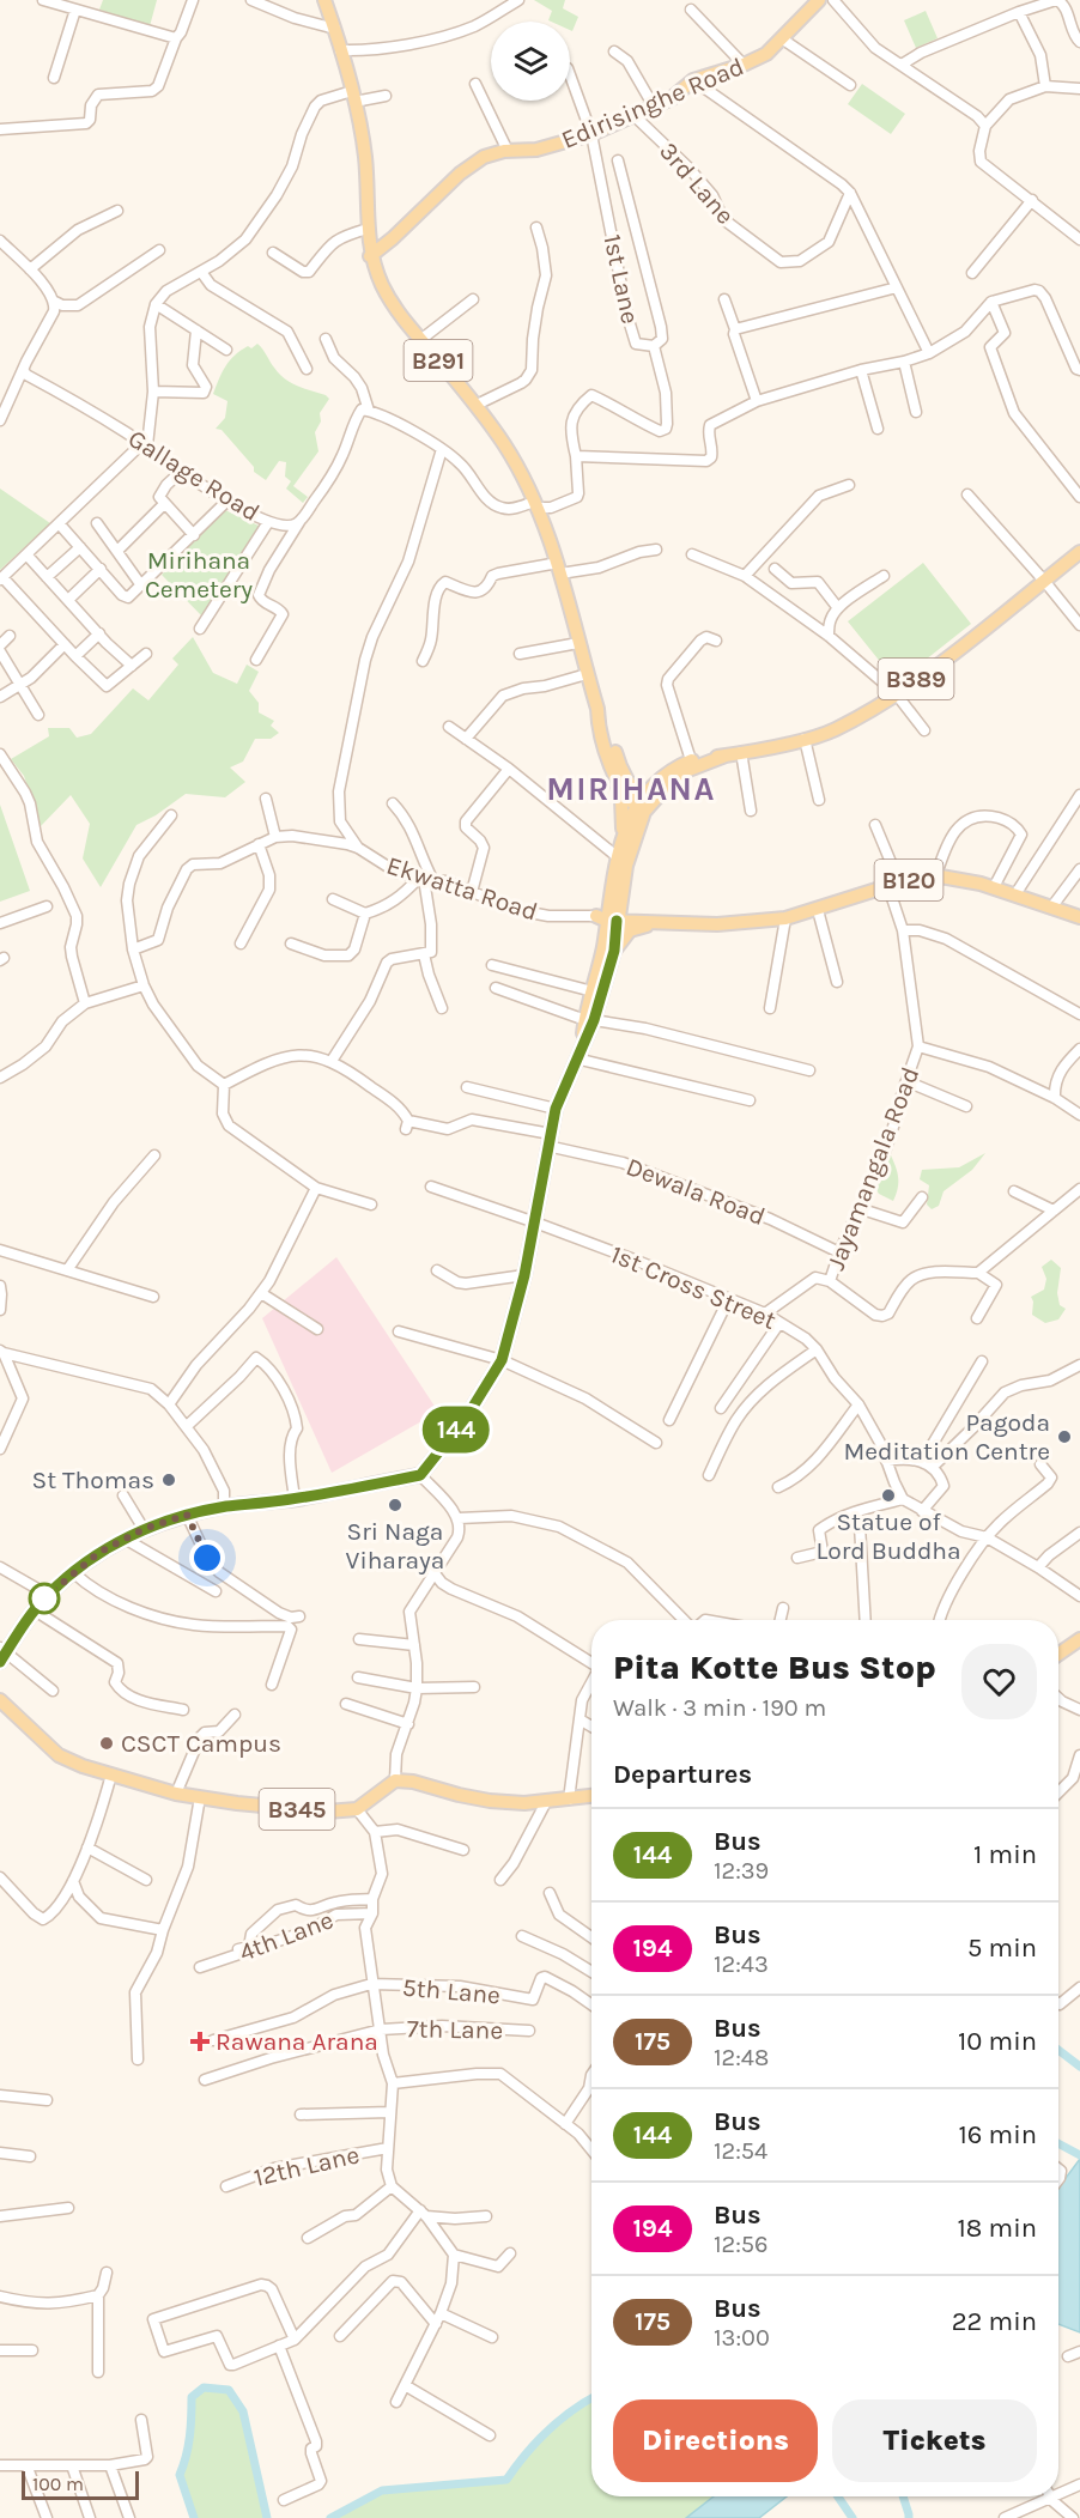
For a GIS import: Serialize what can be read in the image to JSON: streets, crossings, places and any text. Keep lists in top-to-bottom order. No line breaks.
{"streets":{"main road":["Edirisinghe Road","B291","B389","B120","B345"],"street":["3rd Lane","1st Lane","Gallage Road","Ekwatta Road","Jayamangala Road","Dewala Road","1st Cross Street","4th Lane","5th Lane","7th Lane","12th Lane"]},"crossings":[["Edirisinghe Road","3rd Lane"],["Edirisinghe Road","1st Lane"],["Edirisinghe Road","B291"],["B291","B389"],["B120","Ekwatta Road"],["B120","Jayamangala Road"],["Jayamangala Road","Dewala Road"]],"districts":["MIRIHANA"],"parks":["Mirihana Cemetery"],"places":{"other":["Pagoda Meditation Centre","St Thomas","Statue of Lord Buddha","Sri Naga Viharaya","CSCT Campus"],"health":["Rawana Arana"]},"lines":["bus line 144"],"scale_bar":"100 m","page":{"on_map":"144","heading":[["Pita Kotte Bus Stop","Walk · 3 min · 190 m"],"Departures"],"list":[{"mark":"144","name":"Bus","note":"12:39","value":"1 min"},{"mark":"194","name":"Bus","note":"12:43","value":"5 min"},{"mark":"175","name":"Bus","note":"12:48","value":"10 min"},{"mark":"144","name":"Bus","note":"12:54","value":"16 min"},{"mark":"194","name":"Bus","note":"12:56","value":"18 min"},{"mark":"175","name":"Bus","note":"13:00","value":"22 min"}],"buttons":["Directions","Tickets"],"scale":"100 m"}}
